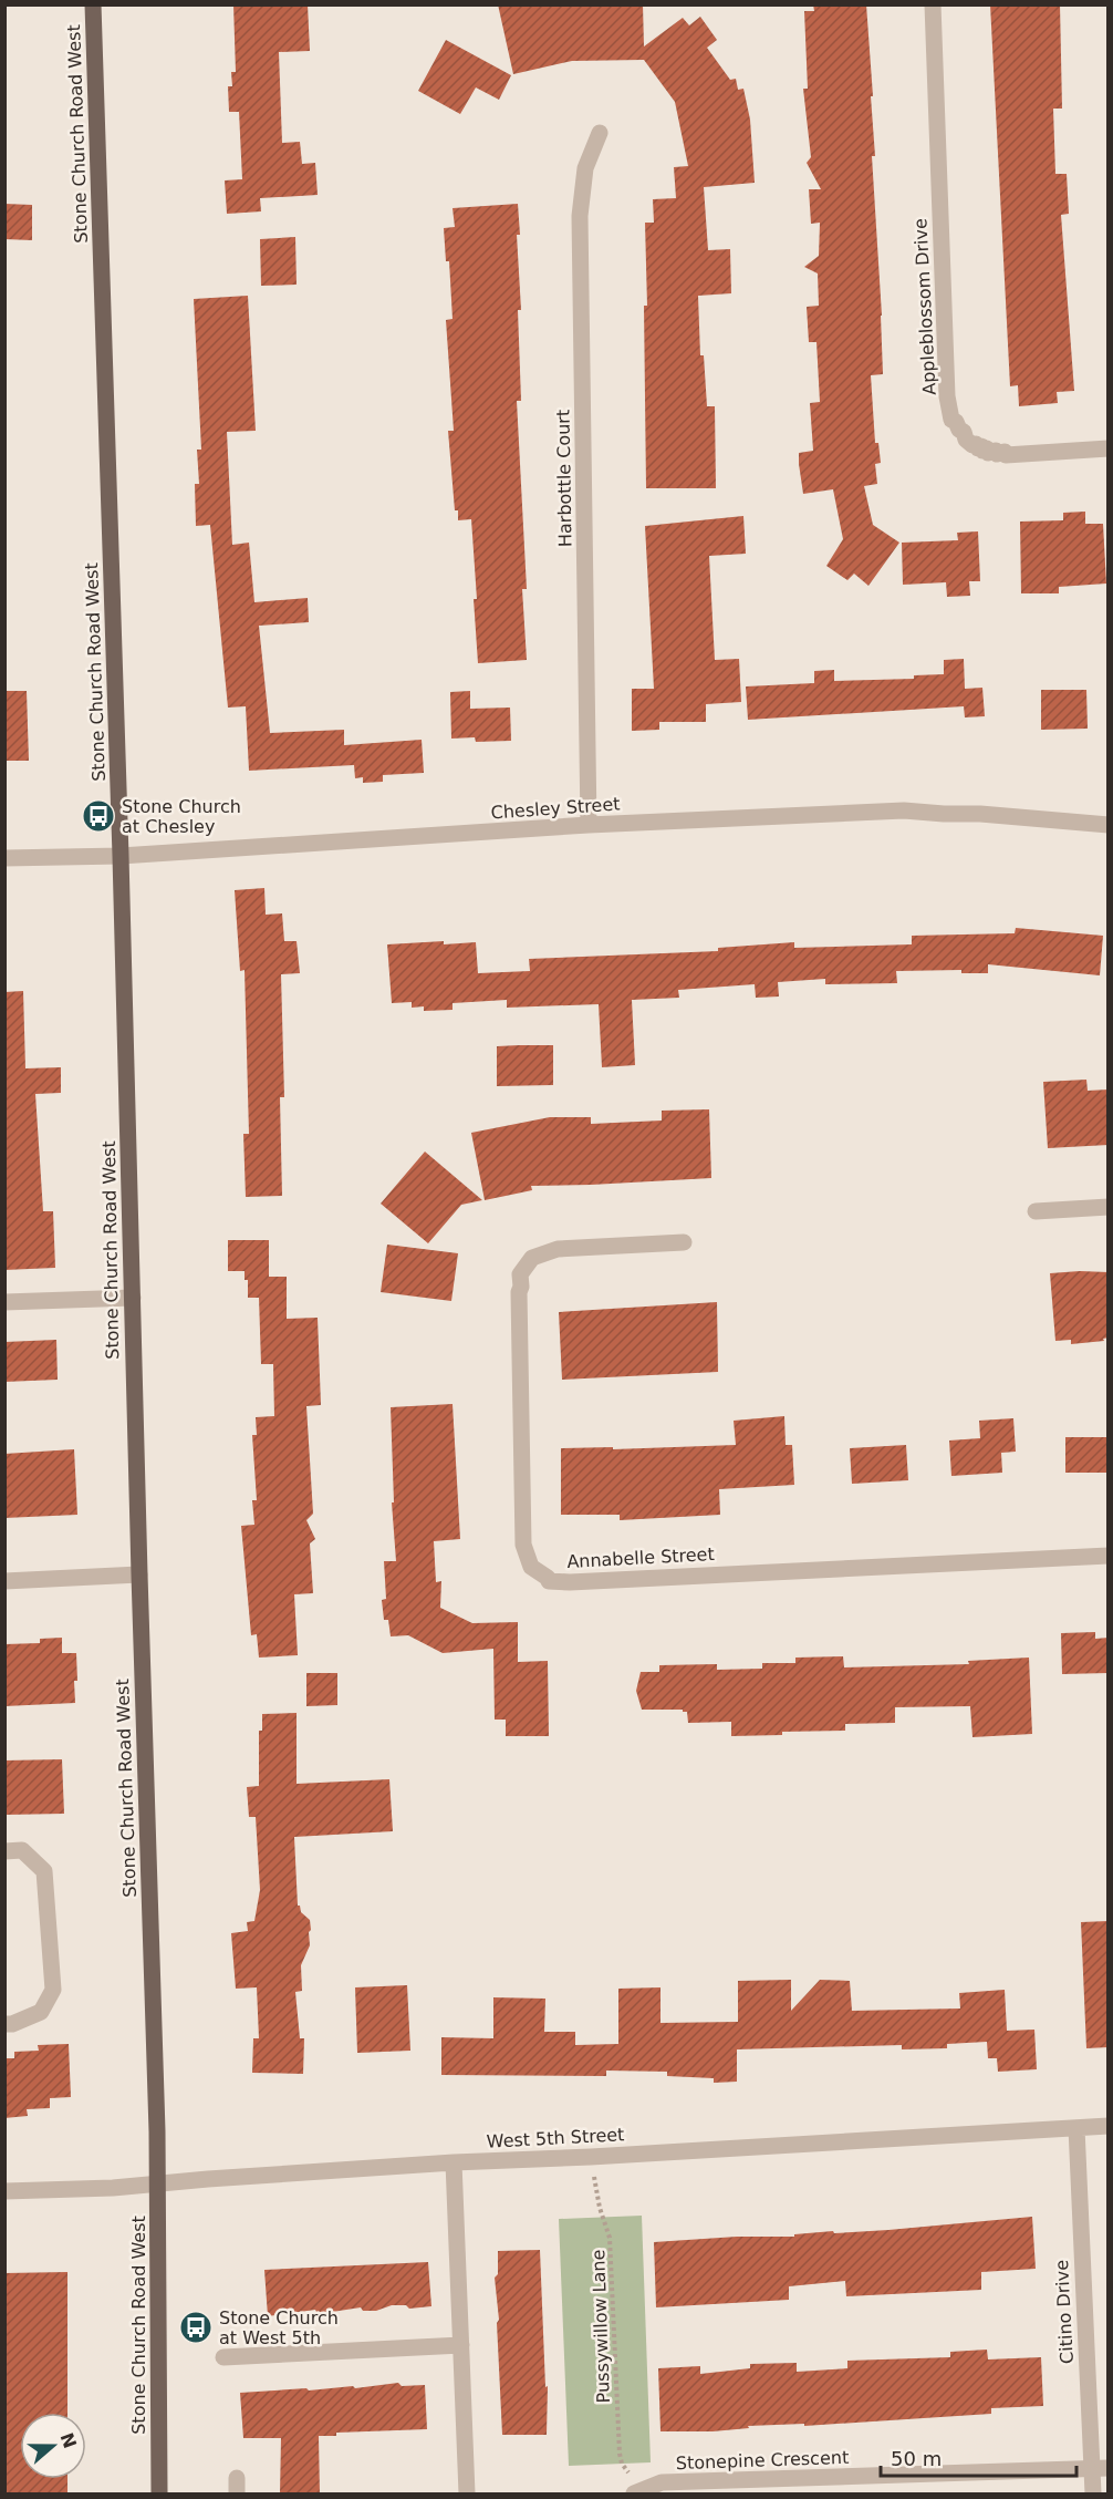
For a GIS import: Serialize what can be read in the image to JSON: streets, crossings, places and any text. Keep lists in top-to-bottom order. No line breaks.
{"streets":{"main road":["Stone Church Road West"],"street":["Appleblossom Drive","Harbottle Court","Chesley Street","Annabelle Street","West 5th Street","Citino Drive","Stonepine Crescent"],"path":["Pussywillow Lane"]},"crossings":[["Stone Church Road West","Chesley Street"],["Stone Church Road West","West 5th Street"],["Harbottle Court","Chesley Street"],["West 5th Street","Citino Drive"],["West 5th Street","Pussywillow Lane"],["Citino Drive","Stonepine Crescent"],["Pussywillow Lane","Stonepine Crescent"]],"places":{"bus stop":["Stone Church at Chesley","Stone Church at West 5th"]},"scale_bar":"50 m","north":"right"}
